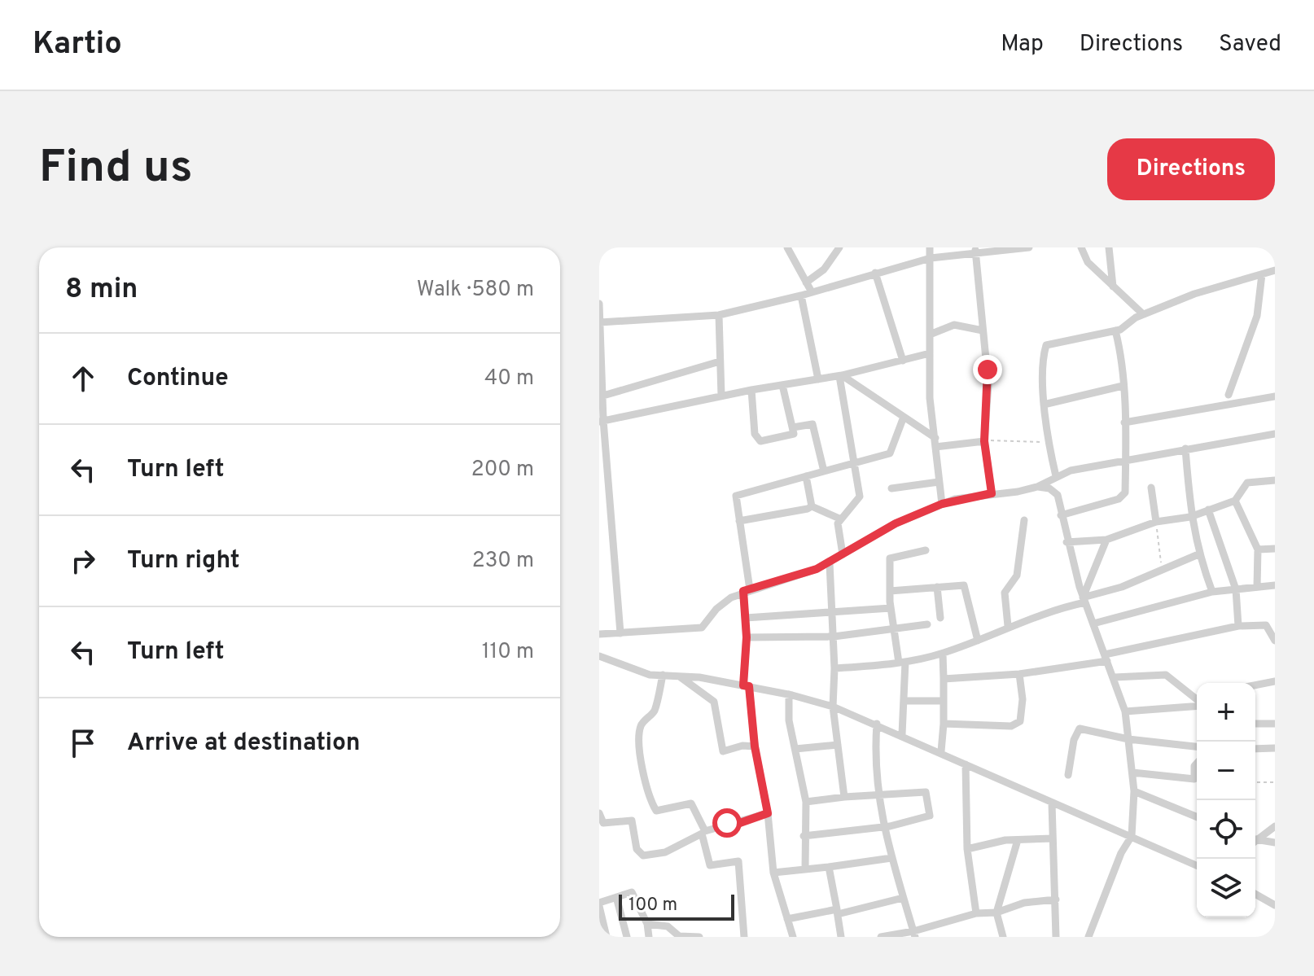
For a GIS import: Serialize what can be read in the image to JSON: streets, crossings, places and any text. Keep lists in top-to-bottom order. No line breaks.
{"scale_bar":"100 m","page":{"header":"Kartio","nav":["Map","Directions","Saved"],"buttons":"Directions","title":"Find us","heading":["8 min","Walk · 580 m"],"list":[["Continue","40 m"],["Turn left","200 m"],["Turn right","230 m"],["Turn left","110 m"],"Arrive at destination"],"map_buttons":["+","−"],"scale":"100 m"}}
